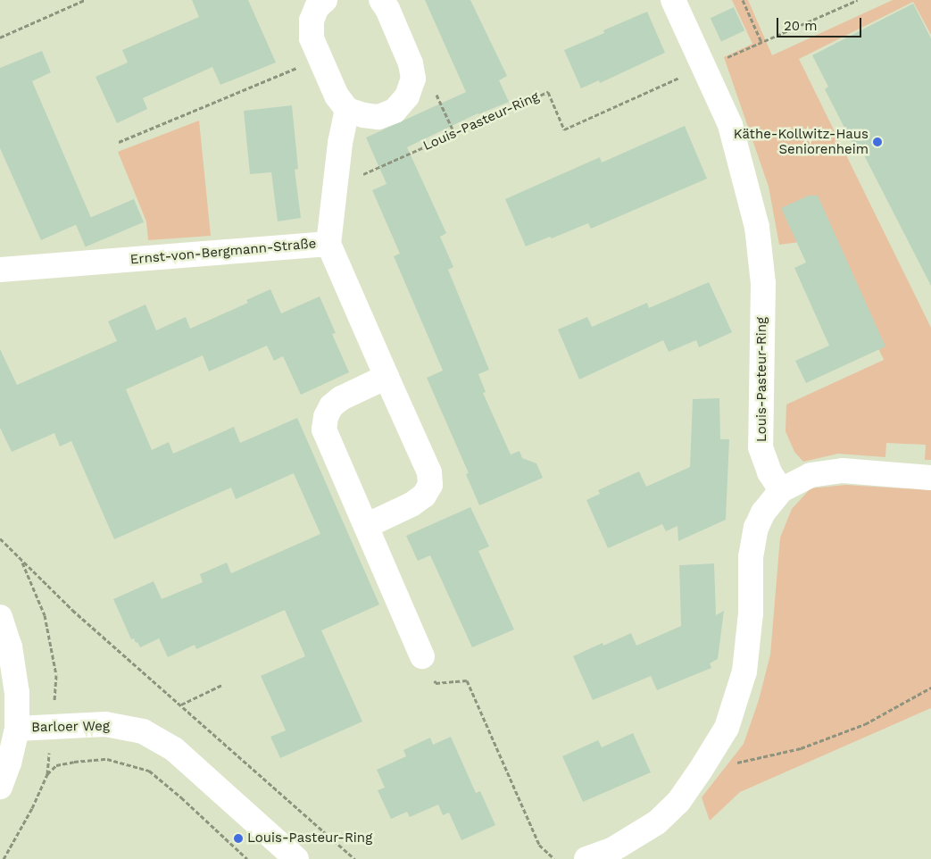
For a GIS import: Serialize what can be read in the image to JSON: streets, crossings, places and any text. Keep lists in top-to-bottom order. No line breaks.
{"streets":{"street":["Louis-Pasteur-Ring","Ernst-von-Bergmann-Straße","Barloer Weg"]},"places":["Käthe-Kollwitz-Haus Seniorenheim","Louis-Pasteur-Ring"],"scale_bar":"20 m"}
